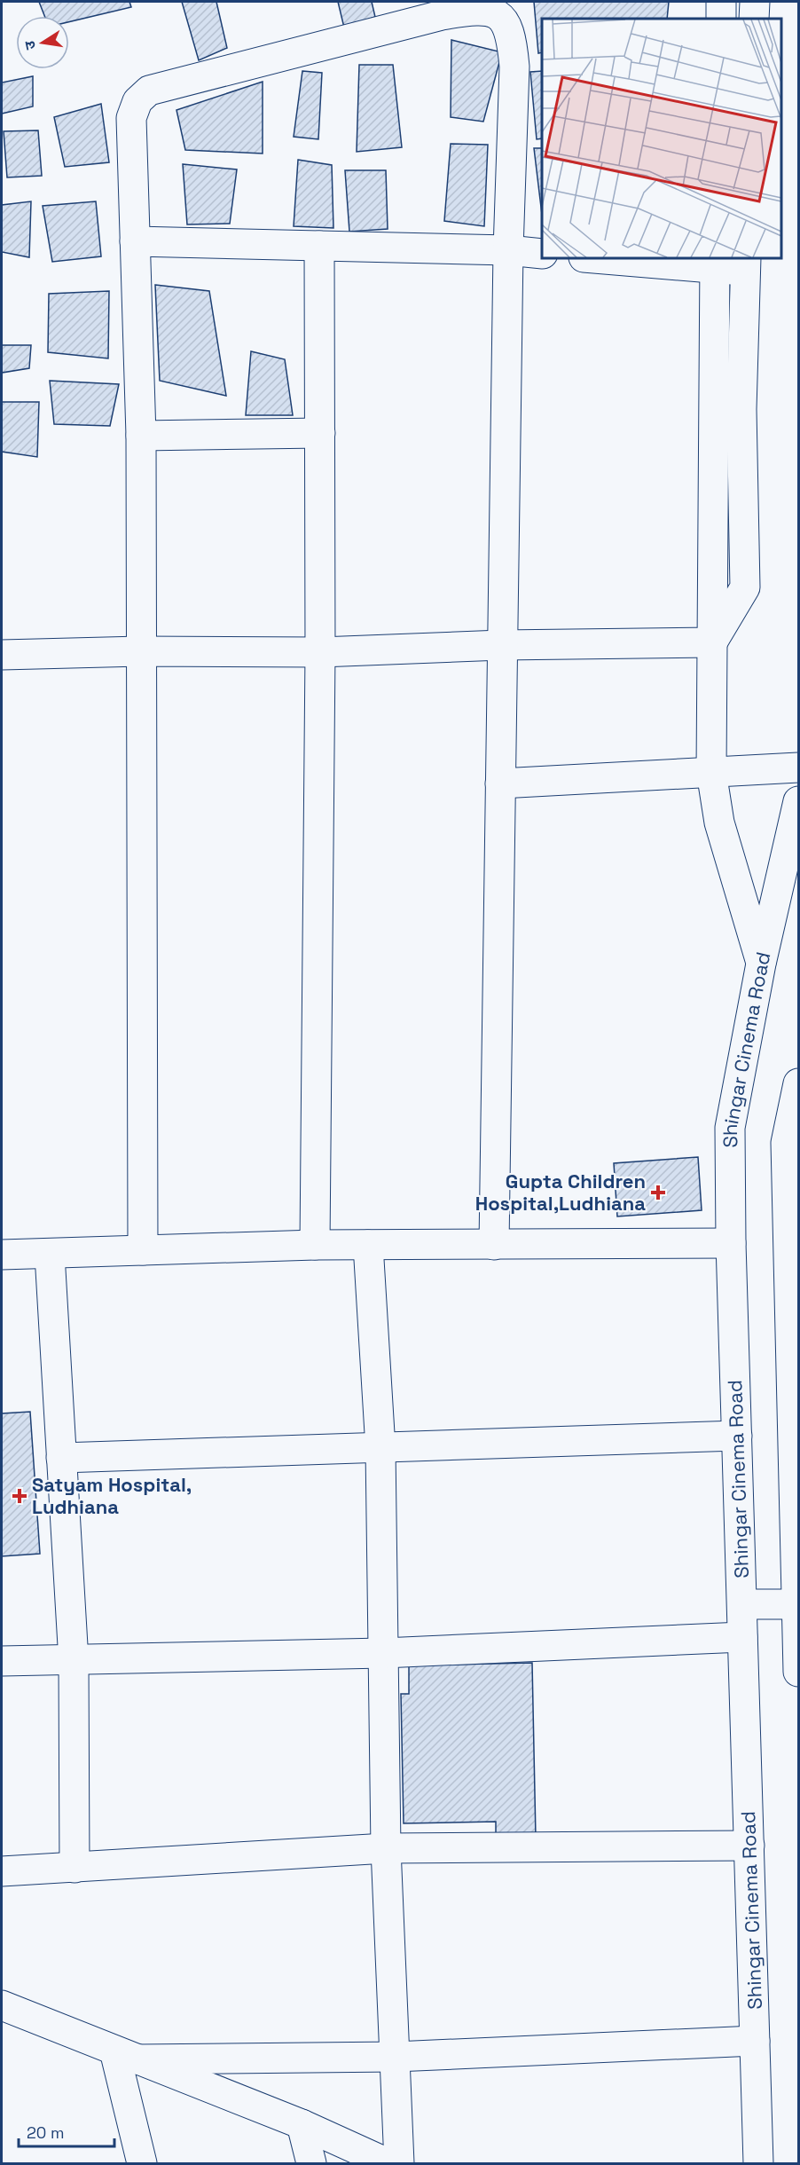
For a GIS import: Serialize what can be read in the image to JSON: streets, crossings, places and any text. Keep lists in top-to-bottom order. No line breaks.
{"streets":{"street":["Shingar Cinema Road"]},"places":{"health":["Gupta Children Hospital,Ludhiana","Satyam Hospital, Ludhiana"]},"scale_bar":"20 m","north":"left"}
